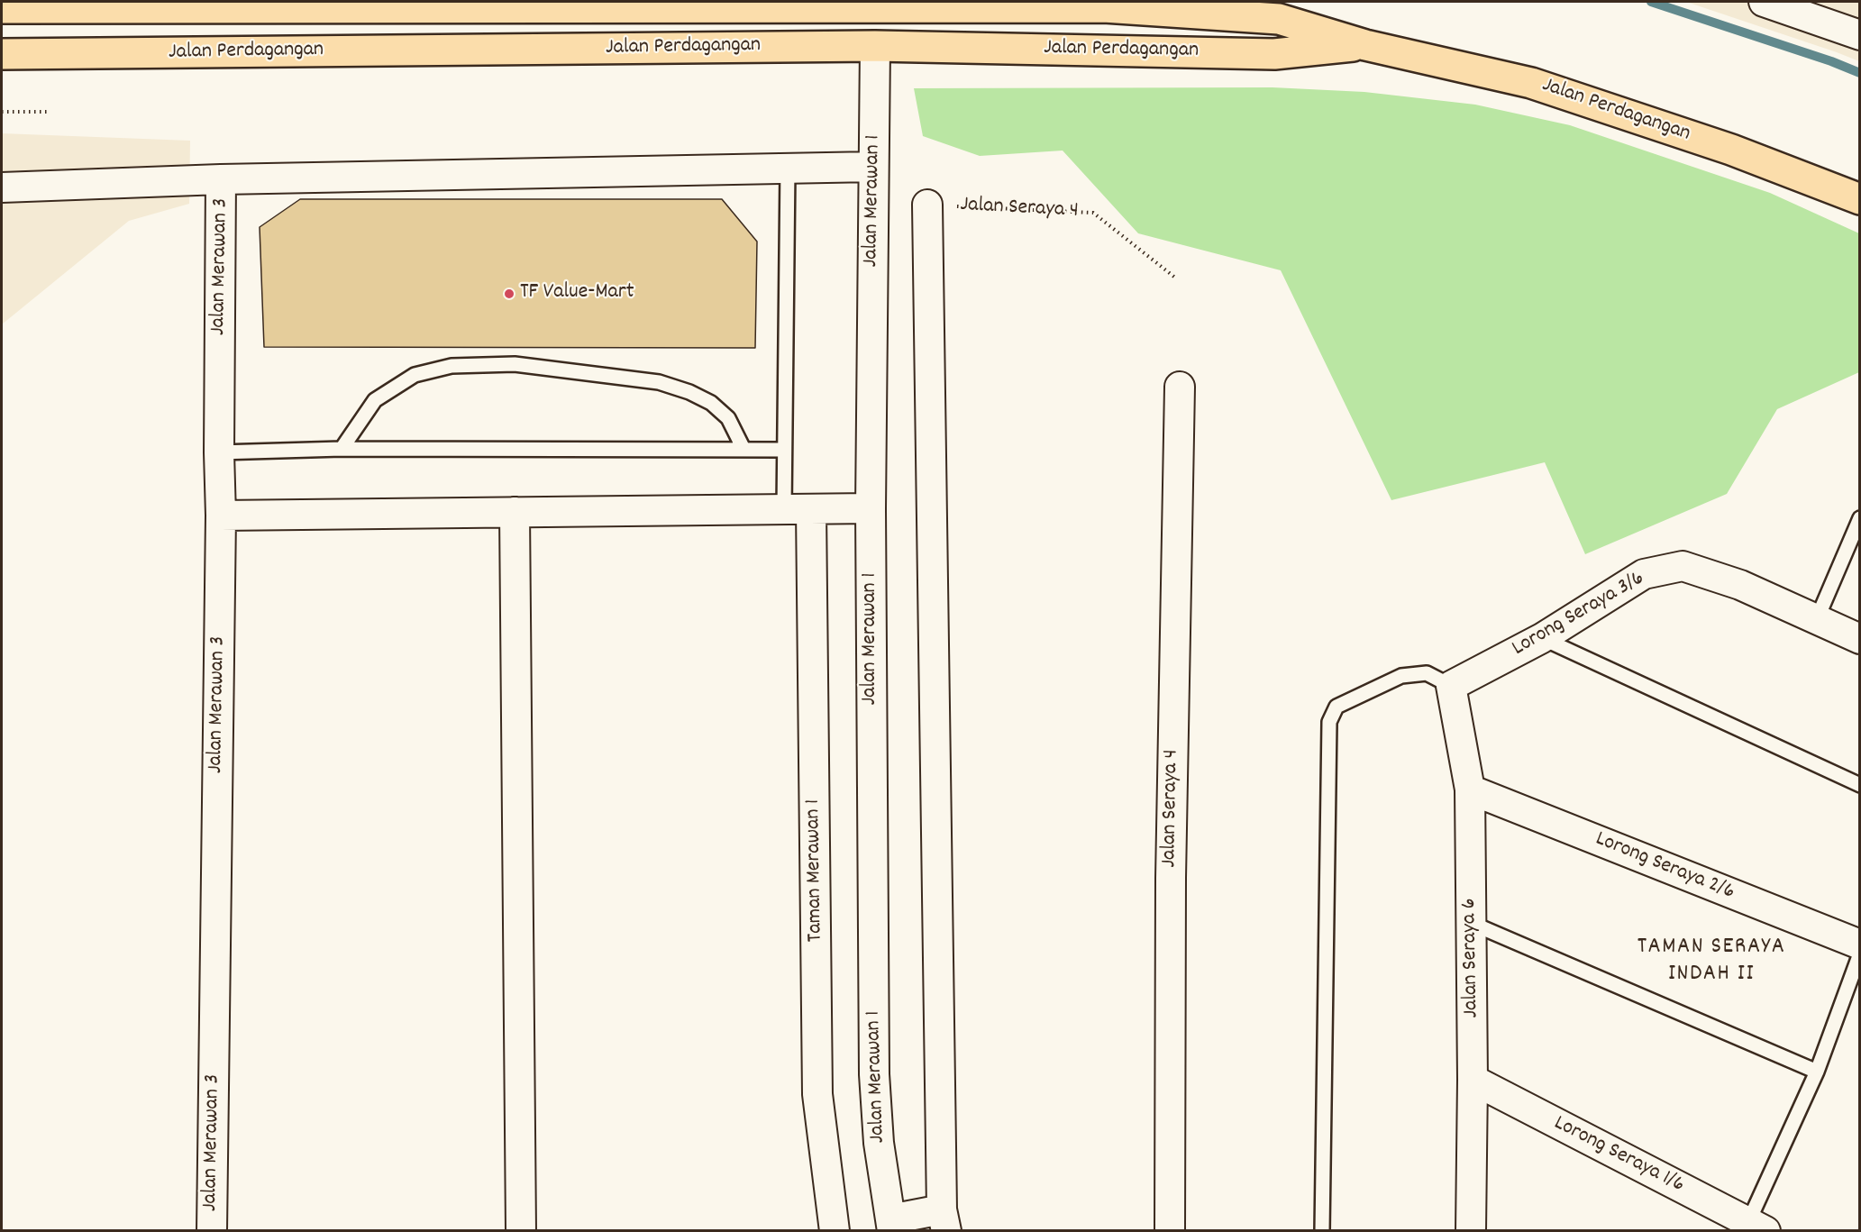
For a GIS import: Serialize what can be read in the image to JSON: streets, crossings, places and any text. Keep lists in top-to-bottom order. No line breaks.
{"streets":{"main road":["Jalan Perdagangan"],"street":["Jalan Merawan 1","Jalan Seraya 4","Jalan Merawan 3","Lorong Seraya 3/6","Lorong Seraya 2/6","Taman Merawan 1","Jalan Seraya 6","Lorong Seraya 1/6"]},"crossings":[["Jalan Perdagangan","Jalan Merawan 1"],["Lorong Seraya 3/6","Jalan Seraya 6"],["Lorong Seraya 2/6","Jalan Seraya 6"],["Jalan Seraya 6","Lorong Seraya 1/6"]],"districts":["TAMAN SERAYA INDAH II"],"places":["TF Value-Mart"]}
